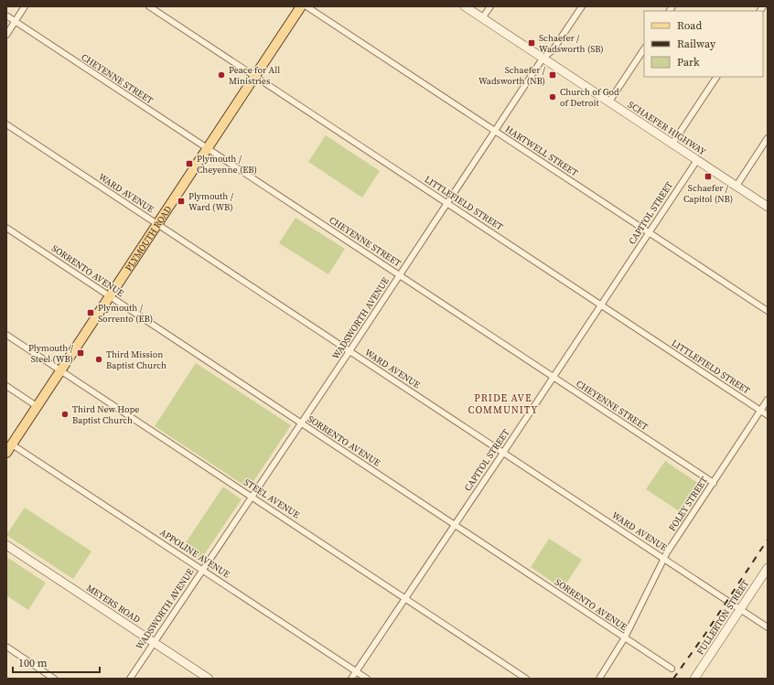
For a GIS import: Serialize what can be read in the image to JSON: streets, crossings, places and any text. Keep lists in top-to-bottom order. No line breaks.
{"streets":{"main road":["PLYMOUTH ROAD"],"street":["CHEYENNE STREET","SCHAEFER HIGHWAY","HARTWELL STREET","WARD AVENUE","LITTLEFIELD STREET","CAPITOL STREET","SORRENTO AVENUE","WADSWORTH AVENUE","STEEL AVENUE","FOLEY STREET","APPOLINE AVENUE","MEYERS ROAD","FULLERTON STREET"]},"crossings":[["CHEYENNE STREET","CAPITOL STREET"],["CHEYENNE STREET","PLYMOUTH ROAD"],["CHEYENNE STREET","WADSWORTH AVENUE"],["CHEYENNE STREET","FOLEY STREET"],["SCHAEFER HIGHWAY","CAPITOL STREET"],["SCHAEFER HIGHWAY","WADSWORTH AVENUE"],["HARTWELL STREET","CAPITOL STREET"],["HARTWELL STREET","WADSWORTH AVENUE"],["WARD AVENUE","CAPITOL STREET"],["WARD AVENUE","PLYMOUTH ROAD"],["WARD AVENUE","WADSWORTH AVENUE"],["WARD AVENUE","FOLEY STREET"],["WARD AVENUE","FULLERTON STREET"],["LITTLEFIELD STREET","CAPITOL STREET"],["LITTLEFIELD STREET","PLYMOUTH ROAD"],["LITTLEFIELD STREET","WADSWORTH AVENUE"],["LITTLEFIELD STREET","FOLEY STREET"],["CAPITOL STREET","SORRENTO AVENUE"],["CAPITOL STREET","STEEL AVENUE"],["CAPITOL STREET","APPOLINE AVENUE"],["PLYMOUTH ROAD","SORRENTO AVENUE"],["PLYMOUTH ROAD","STEEL AVENUE"],["PLYMOUTH ROAD","APPOLINE AVENUE"],["SORRENTO AVENUE","WADSWORTH AVENUE"],["SORRENTO AVENUE","FOLEY STREET"],["WADSWORTH AVENUE","STEEL AVENUE"],["WADSWORTH AVENUE","APPOLINE AVENUE"],["WADSWORTH AVENUE","MEYERS ROAD"]],"districts":["PRIDE AVE COMMUNITY"],"places":{"transit":["Schaefer / Wadsworth (SB)","Schaefer / Wadsworth (NB)","Plymouth / Cheyenne (EB)","Schaefer / Capitol (NB)","Plymouth / Ward (WB)","Plymouth / Sorrento (EB)","Plymouth / Steel (WB)"],"other":["Peace for All Ministries","Church of God of Detroit","Third Mission Baptist Church","Third New Hope Baptist Church"]},"legend":["Road","Railway","Park"],"scale_bar":"100 m"}
